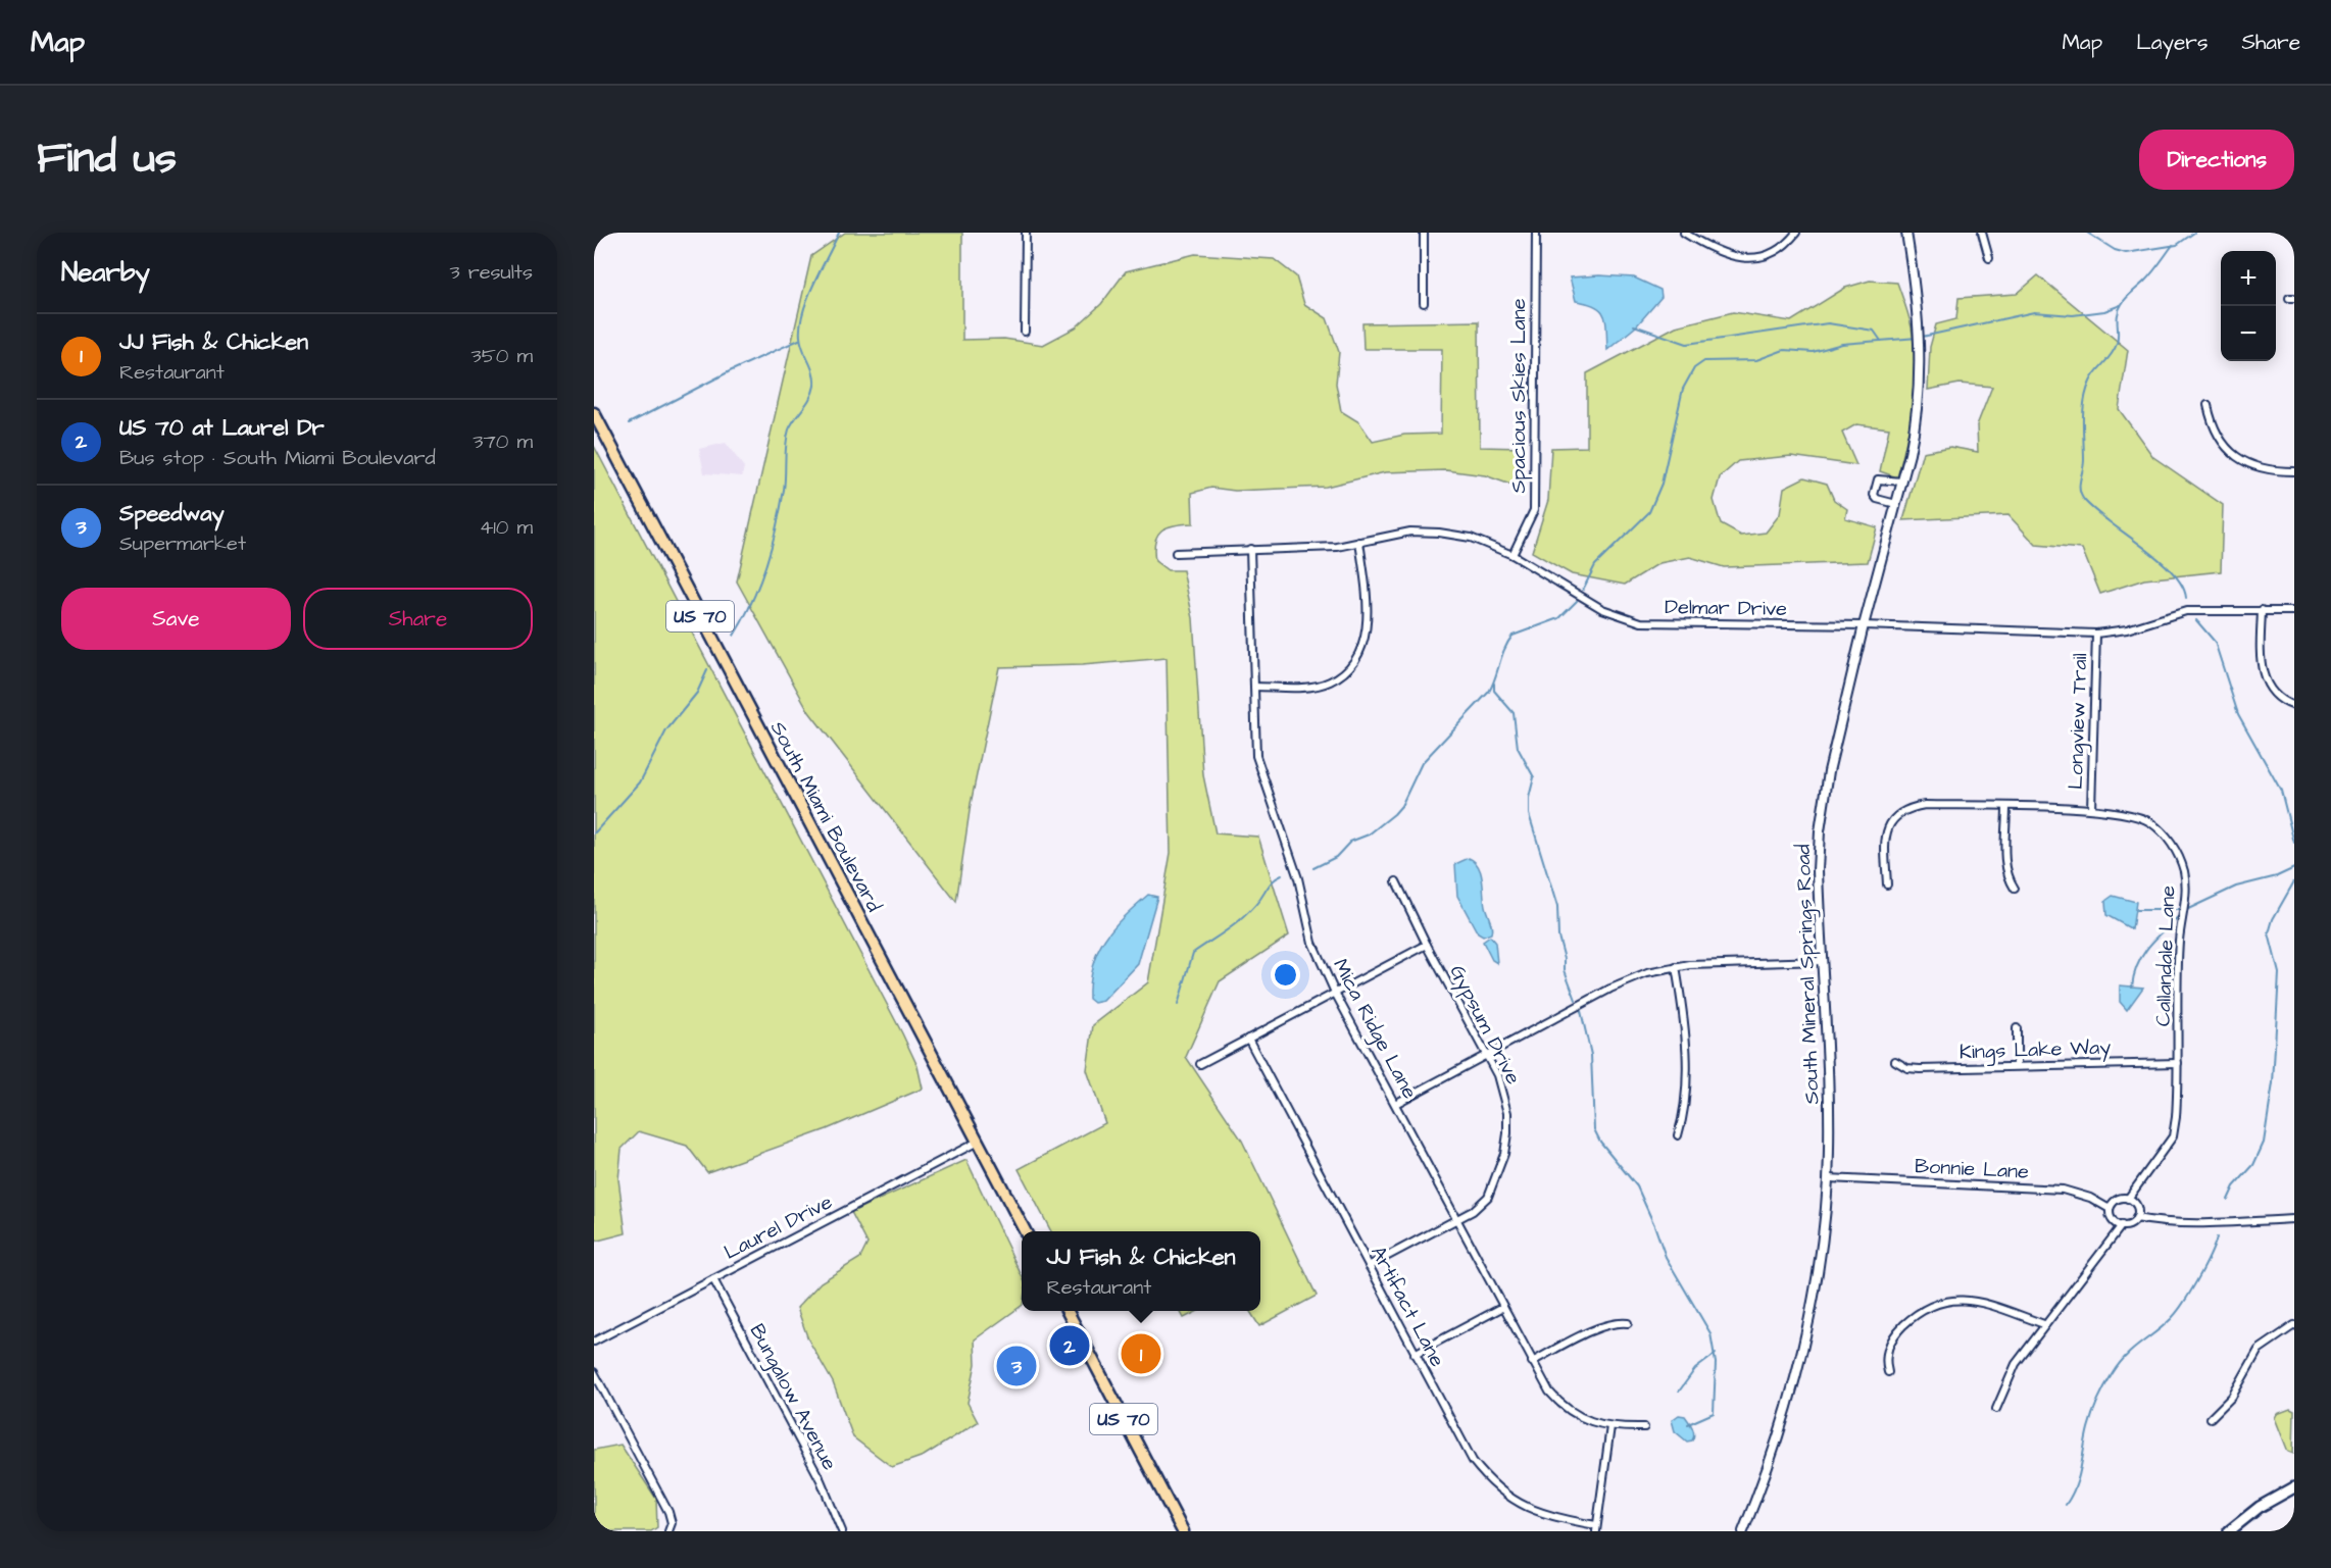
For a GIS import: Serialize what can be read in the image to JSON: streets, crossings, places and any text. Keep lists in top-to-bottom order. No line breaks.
{"streets":{"highway":["US 70","South Miami Boulevard"],"street":["Spacious Skies Lane","Delmar Drive","Longview Trail","Callandale Lane","South Mineral Springs Road","Gypsum Drive","Mica Ridge Lane","Kings Lake Way","Bonnie Lane","Laurel Drive","Artifact Lane","Bungalow Avenue"]},"crossings":[["Spacious Skies Lane","Delmar Drive"],["Delmar Drive","Longview Trail"],["Delmar Drive","South Mineral Springs Road"],["Delmar Drive","Mica Ridge Lane"],["Longview Trail","Callandale Lane"],["South Miami Boulevard","Laurel Drive"],["Callandale Lane","Kings Lake Way"],["Callandale Lane","Bonnie Lane"],["South Mineral Springs Road","Bonnie Lane"],["Gypsum Drive","Mica Ridge Lane"],["Gypsum Drive","Artifact Lane"],["Laurel Drive","Bungalow Avenue"]],"page":{"header":"Map","nav":["Map","Layers","Share"],"title":"Find us","buttons":["Directions",["Save","Share"]],"heading":["Nearby","3 results"],"map_buttons":["+","−"],"list":[{"mark":"1","name":"JJ Fish & Chicken","note":"Restaurant","value":"350 m"},{"mark":"2","name":"US 70 at Laurel Dr","note":"Bus stop · South Miami Boulevard","value":"370 m"},{"mark":"3","name":"Speedway","note":"Supermarket","value":"410 m"}],"popup":["JJ Fish & Chicken","Restaurant"],"pins":["2","1","3"]}}
